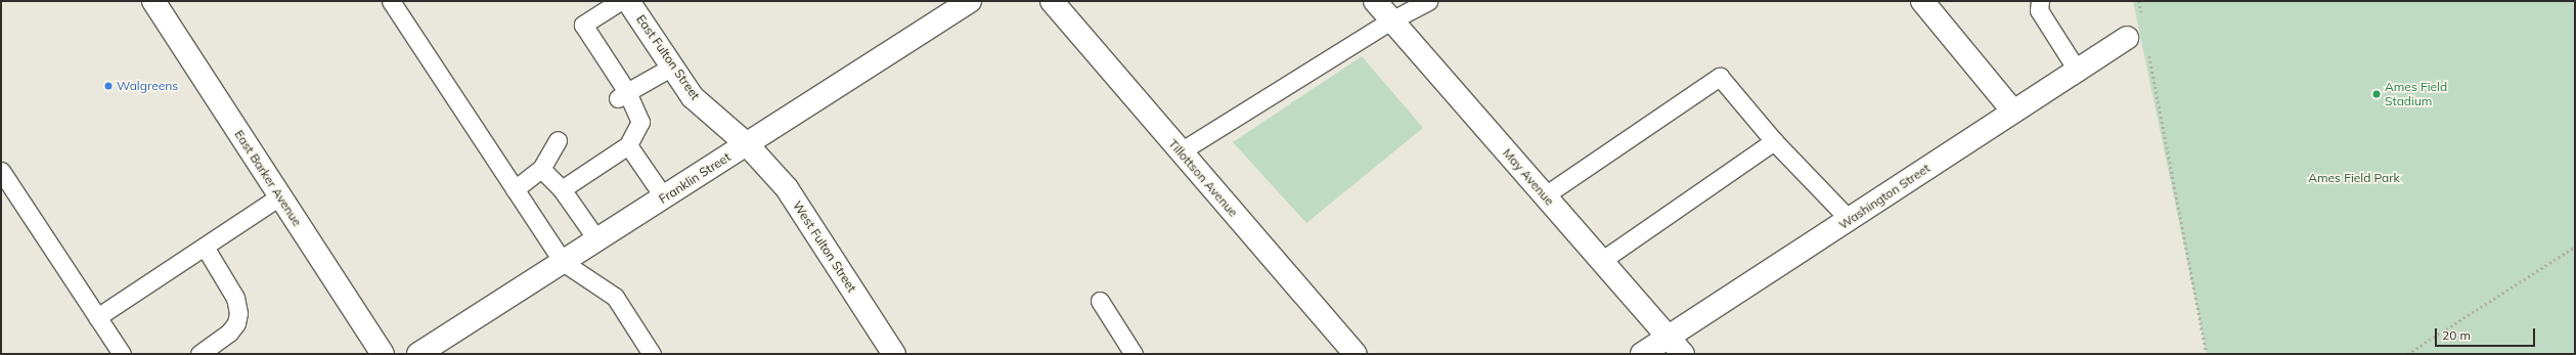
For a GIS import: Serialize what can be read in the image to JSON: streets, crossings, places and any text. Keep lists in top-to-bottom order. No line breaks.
{"streets":{"street":["East Fulton Street","May Avenue","East Barker Avenue","Franklin Street","Tillottson Avenue","Washington Street","West Fulton Street"]},"crossings":[["East Fulton Street","Franklin Street"],["East Fulton Street","West Fulton Street"],["May Avenue","Washington Street"],["Franklin Street","West Fulton Street"]],"parks":["Ames Field Park"],"places":["Walgreens","Ames Field Stadium"],"scale_bar":"20 m"}
